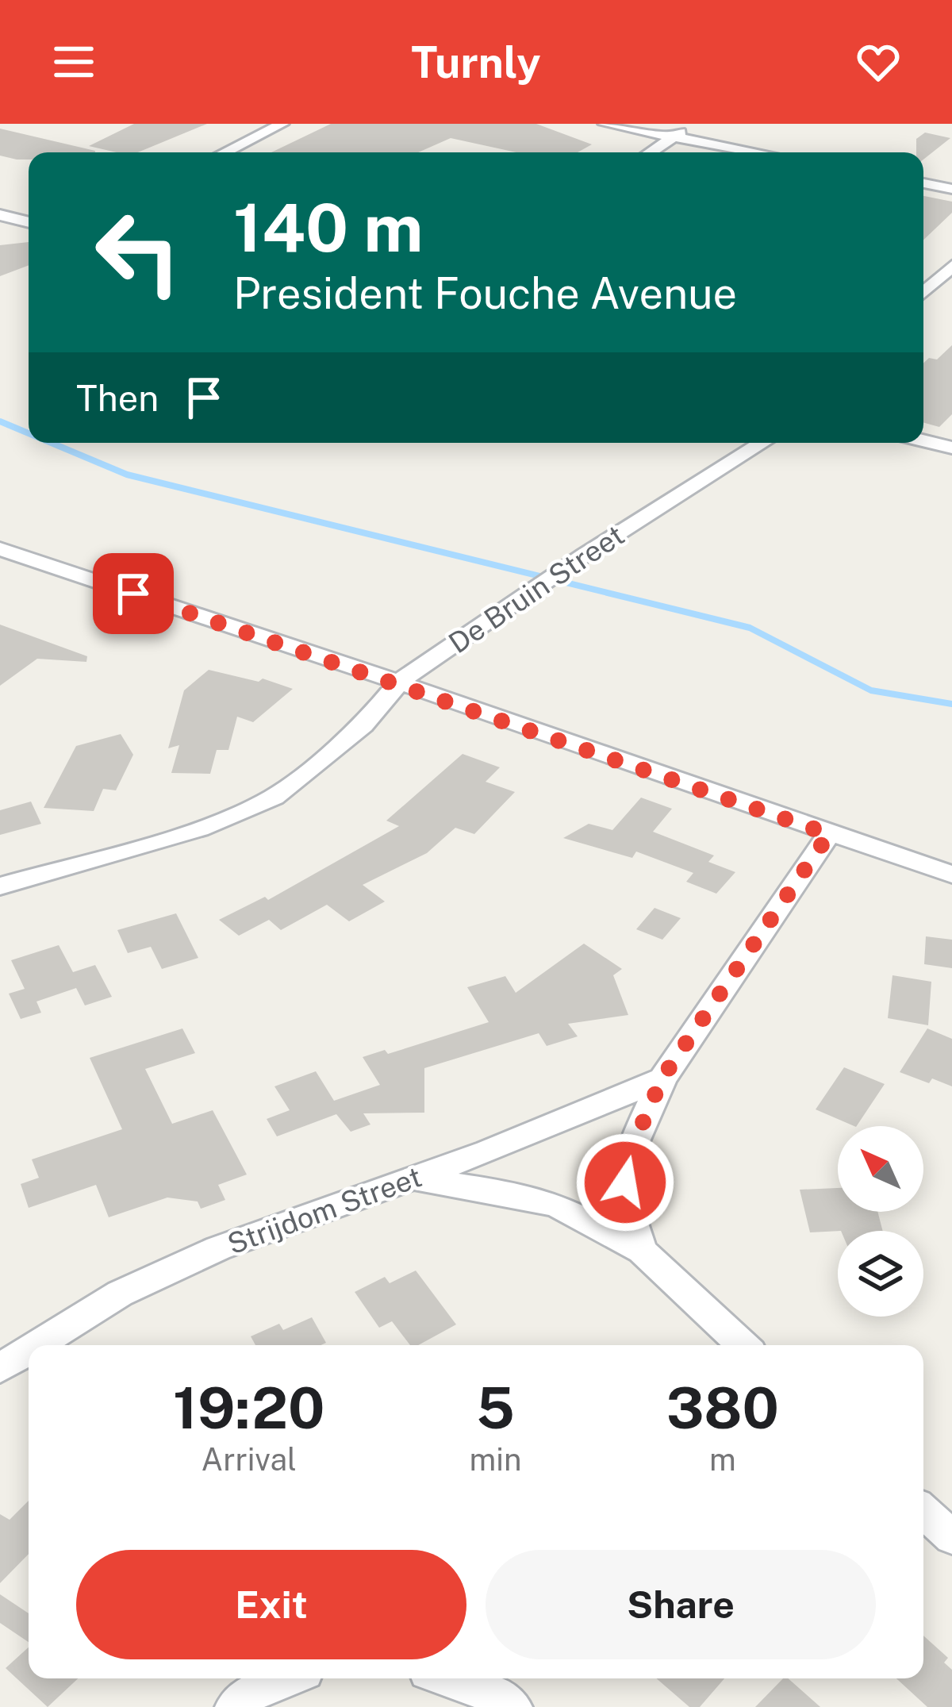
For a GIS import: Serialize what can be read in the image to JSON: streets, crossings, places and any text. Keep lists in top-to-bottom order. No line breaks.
{"streets":{"street":["De Bruin Street","Strijdom Street"]},"north":"top left","page":{"header":"Turnly","turn":["140 m","President Fouche Avenue"],"then":"Then","eta":["19:20","Arrival","5","min","380","m"],"buttons":["Exit","Share"]}}
